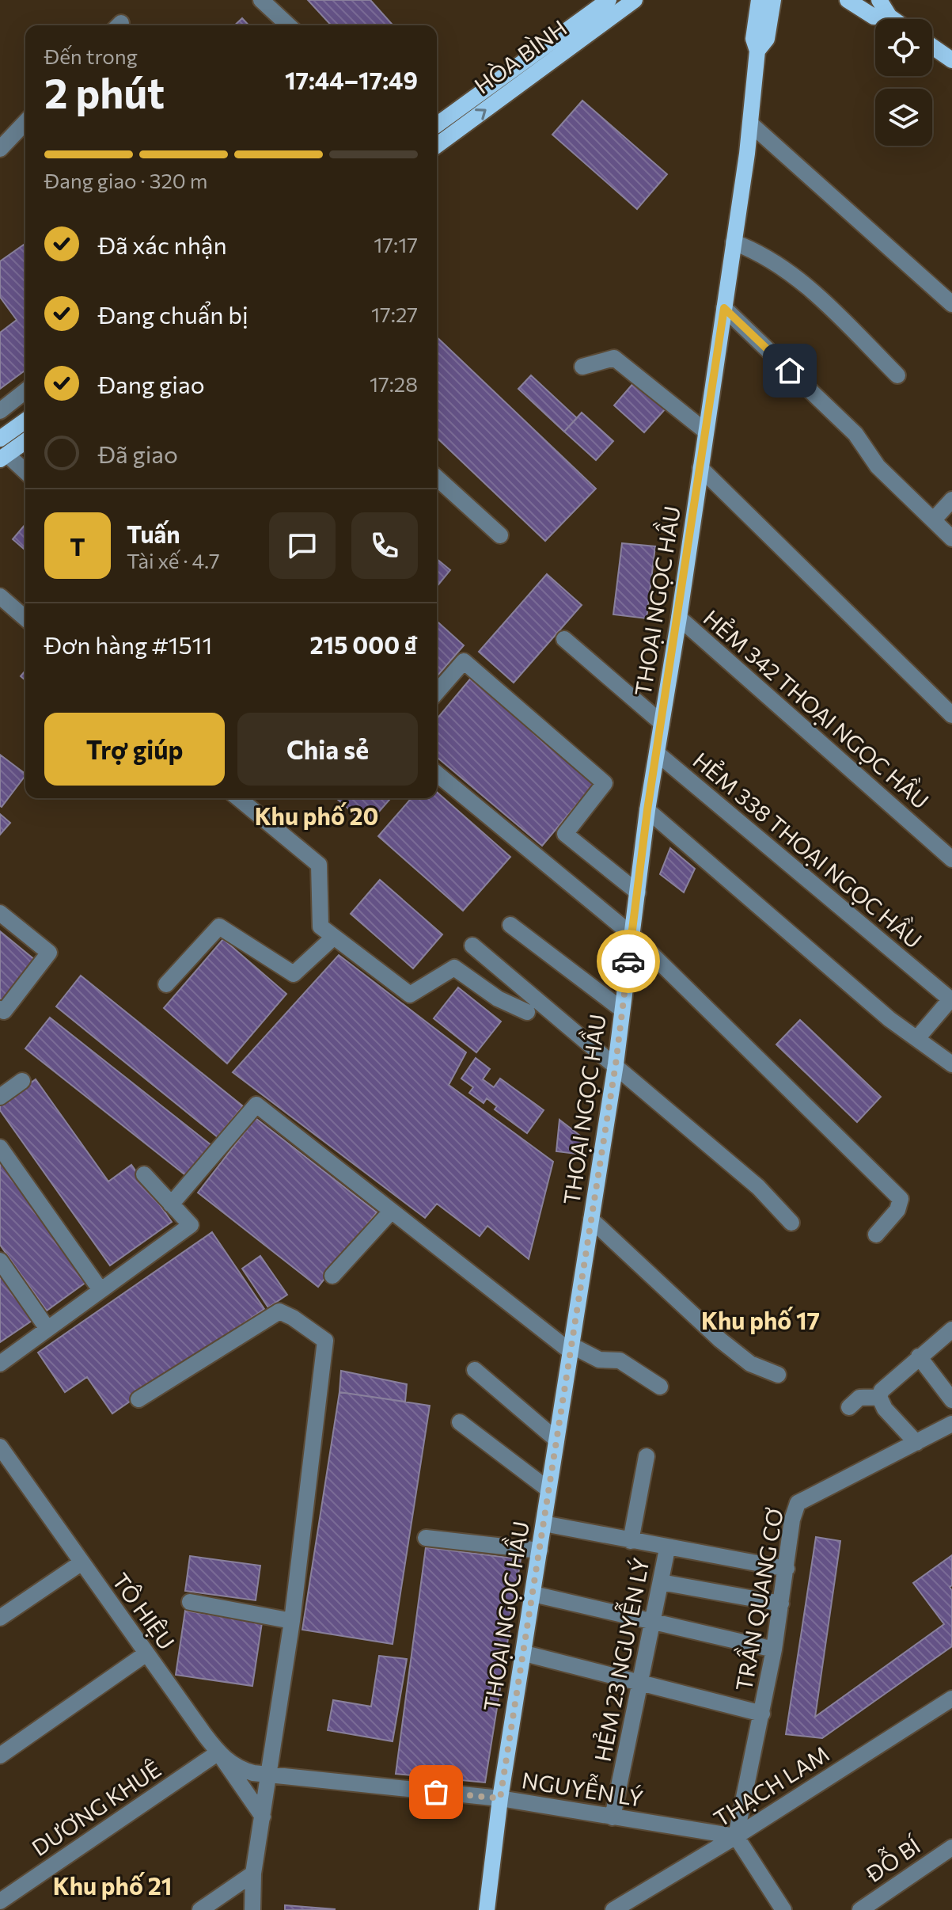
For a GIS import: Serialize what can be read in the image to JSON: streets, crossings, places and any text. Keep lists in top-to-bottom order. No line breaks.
{"streets":{"main road":["HÒA BÌNH","THOẠI NGỌC HẦU"],"street":["HẺM 342 THOẠI NGỌC HẦU","HẺM 338 THOẠI NGỌC HẦU","TRẦN QUANG CƠ","TÔ HIỆU","HẺM 23 NGUYỄN LÝ","THẠCH LAM","NGUYỄN LÝ","DƯƠNG KHUÊ","ĐỖ BÍ"]},"crossings":[["THOẠI NGỌC HẦU","HẺM 342 THOẠI NGỌC HẦU"],["THOẠI NGỌC HẦU","HẺM 338 THOẠI NGỌC HẦU"],["THOẠI NGỌC HẦU","NGUYỄN LÝ"],["TRẦN QUANG CƠ","THẠCH LAM"],["TRẦN QUANG CƠ","NGUYỄN LÝ"],["TÔ HIỆU","NGUYỄN LÝ"],["TÔ HIỆU","DƯƠNG KHUÊ"],["HẺM 23 NGUYỄN LÝ","NGUYỄN LÝ"],["THẠCH LAM","NGUYỄN LÝ"]],"districts":["Khu phố 20","Khu phố 17","Khu phố 21"],"page":{"heading":["2 phút","Đến trong","17:44–17:49"],"panel":["Tuấn","Tài xế · 4.7","Đơn hàng #1511","215 000 ₫"],"bar":"Đang giao · 320 m","list":[["Đã xác nhận","17:17"],["Đang chuẩn bị","17:27"],["Đang giao","17:28"],"Đã giao"],"round":"T","buttons":["Trợ giúp","Chia sẻ"]}}
